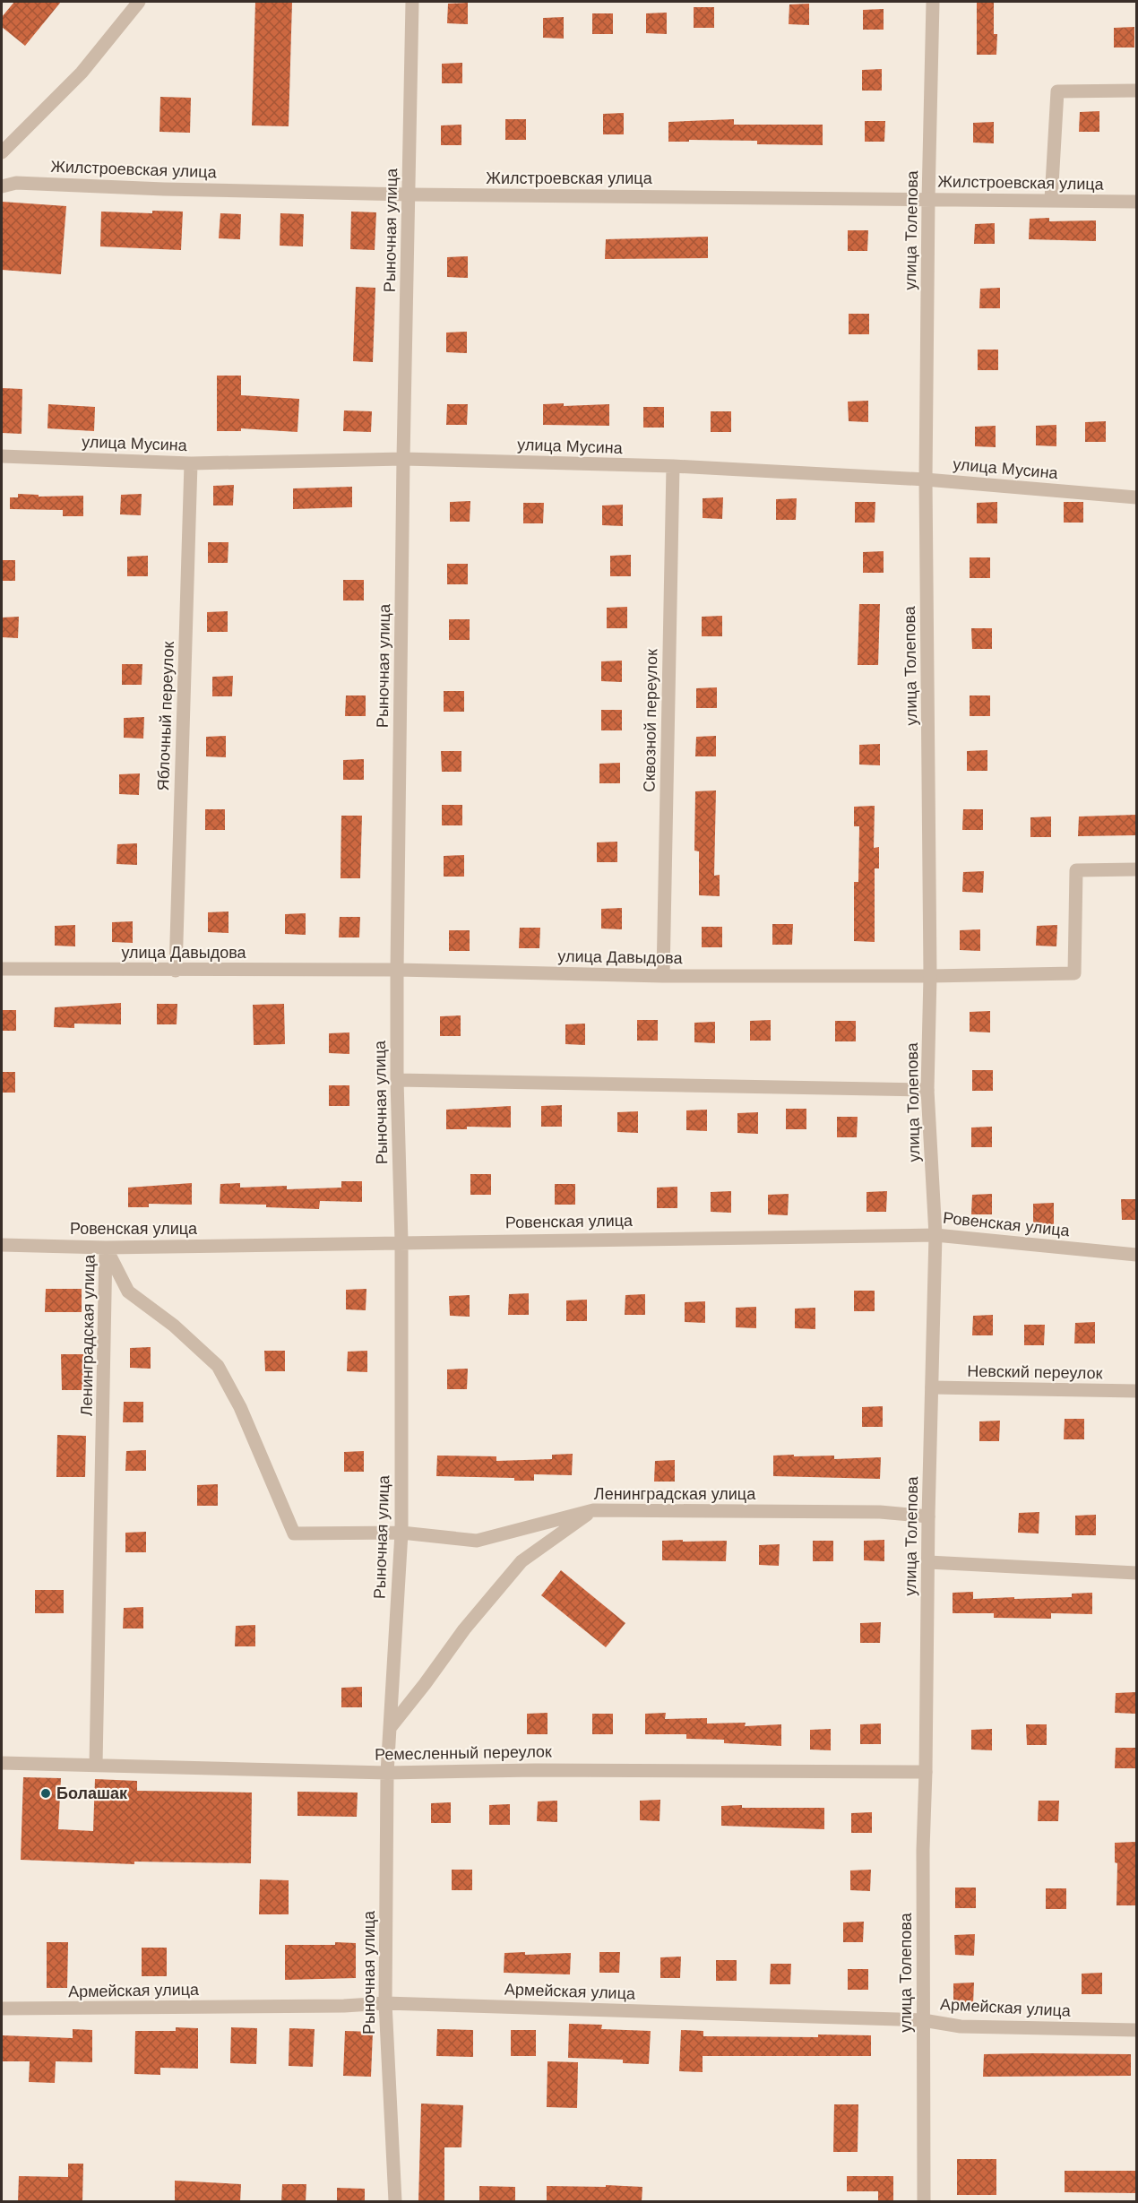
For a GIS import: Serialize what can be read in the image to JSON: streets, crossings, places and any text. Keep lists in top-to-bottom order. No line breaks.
{"streets":{"street":["Жилстроевская улица","Рыночная улица","улица Толепова","улица Мусина","Яблочный переулок","Сквозной переулок","улица Давыдова","Ровенская улица","Ленинградская улица","Невский переулок","Ремесленный переулок","Армейская улица"]},"crossings":[["Жилстроевская улица","Рыночная улица"],["Жилстроевская улица","улица Толепова"],["Рыночная улица","улица Мусина"],["Рыночная улица","улица Давыдова"],["Рыночная улица","Ровенская улица"],["Рыночная улица","Ленинградская улица"],["Рыночная улица","Ремесленный переулок"],["Рыночная улица","Армейская улица"],["улица Толепова","улица Мусина"],["улица Толепова","улица Давыдова"],["улица Толепова","Ровенская улица"],["улица Толепова","Ленинградская улица"],["улица Толепова","Невский переулок"],["улица Толепова","Ремесленный переулок"],["улица Толепова","Армейская улица"],["улица Мусина","Яблочный переулок"],["улица Мусина","Сквозной переулок"],["Яблочный переулок","улица Давыдова"],["Сквозной переулок","улица Давыдова"],["Ровенская улица","Ленинградская улица"],["Ленинградская улица","Ремесленный переулок"]],"places":["Болашак"]}
